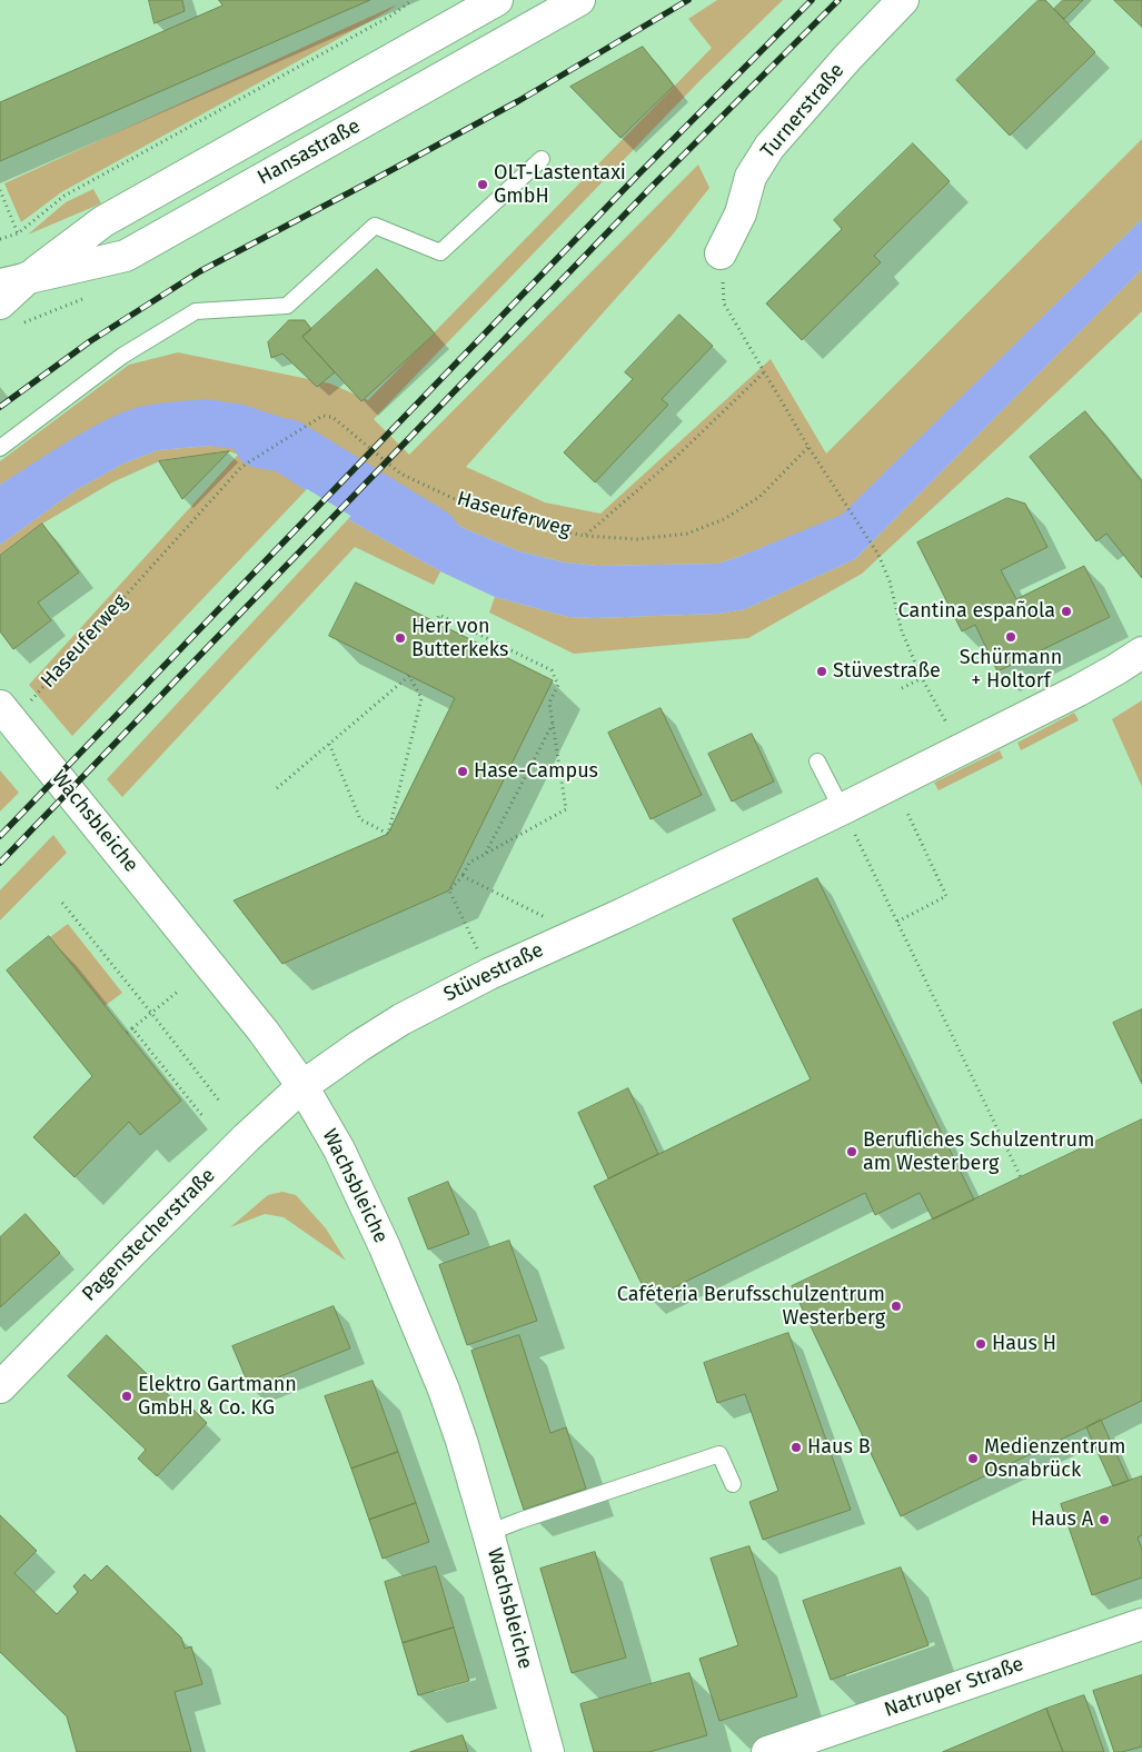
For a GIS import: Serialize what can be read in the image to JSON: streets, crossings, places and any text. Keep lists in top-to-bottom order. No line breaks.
{"streets":{"street":["Turnerstraße","Hansastraße","Wachsbleiche","Stüvestraße","Pagenstecherstraße","Natruper Straße"],"path":["Haseuferweg"]},"crossings":[["Wachsbleiche","Stüvestraße"],["Wachsbleiche","Pagenstecherstraße"],["Stüvestraße","Pagenstecherstraße"]],"places":["OLT-Lastentaxi GmbH","Cantina española","Schürmann + Holtorf","Herr von Butterkeks","Stüvestraße","Hase-Campus","Berufliches Schulzentrum am Westerberg","Caféteria Berufsschulzentrum Westerberg","Haus H","Elektro Gartmann GmbH & Co. KG","Haus B","Medienzentrum Osnabrück","Haus A"]}
